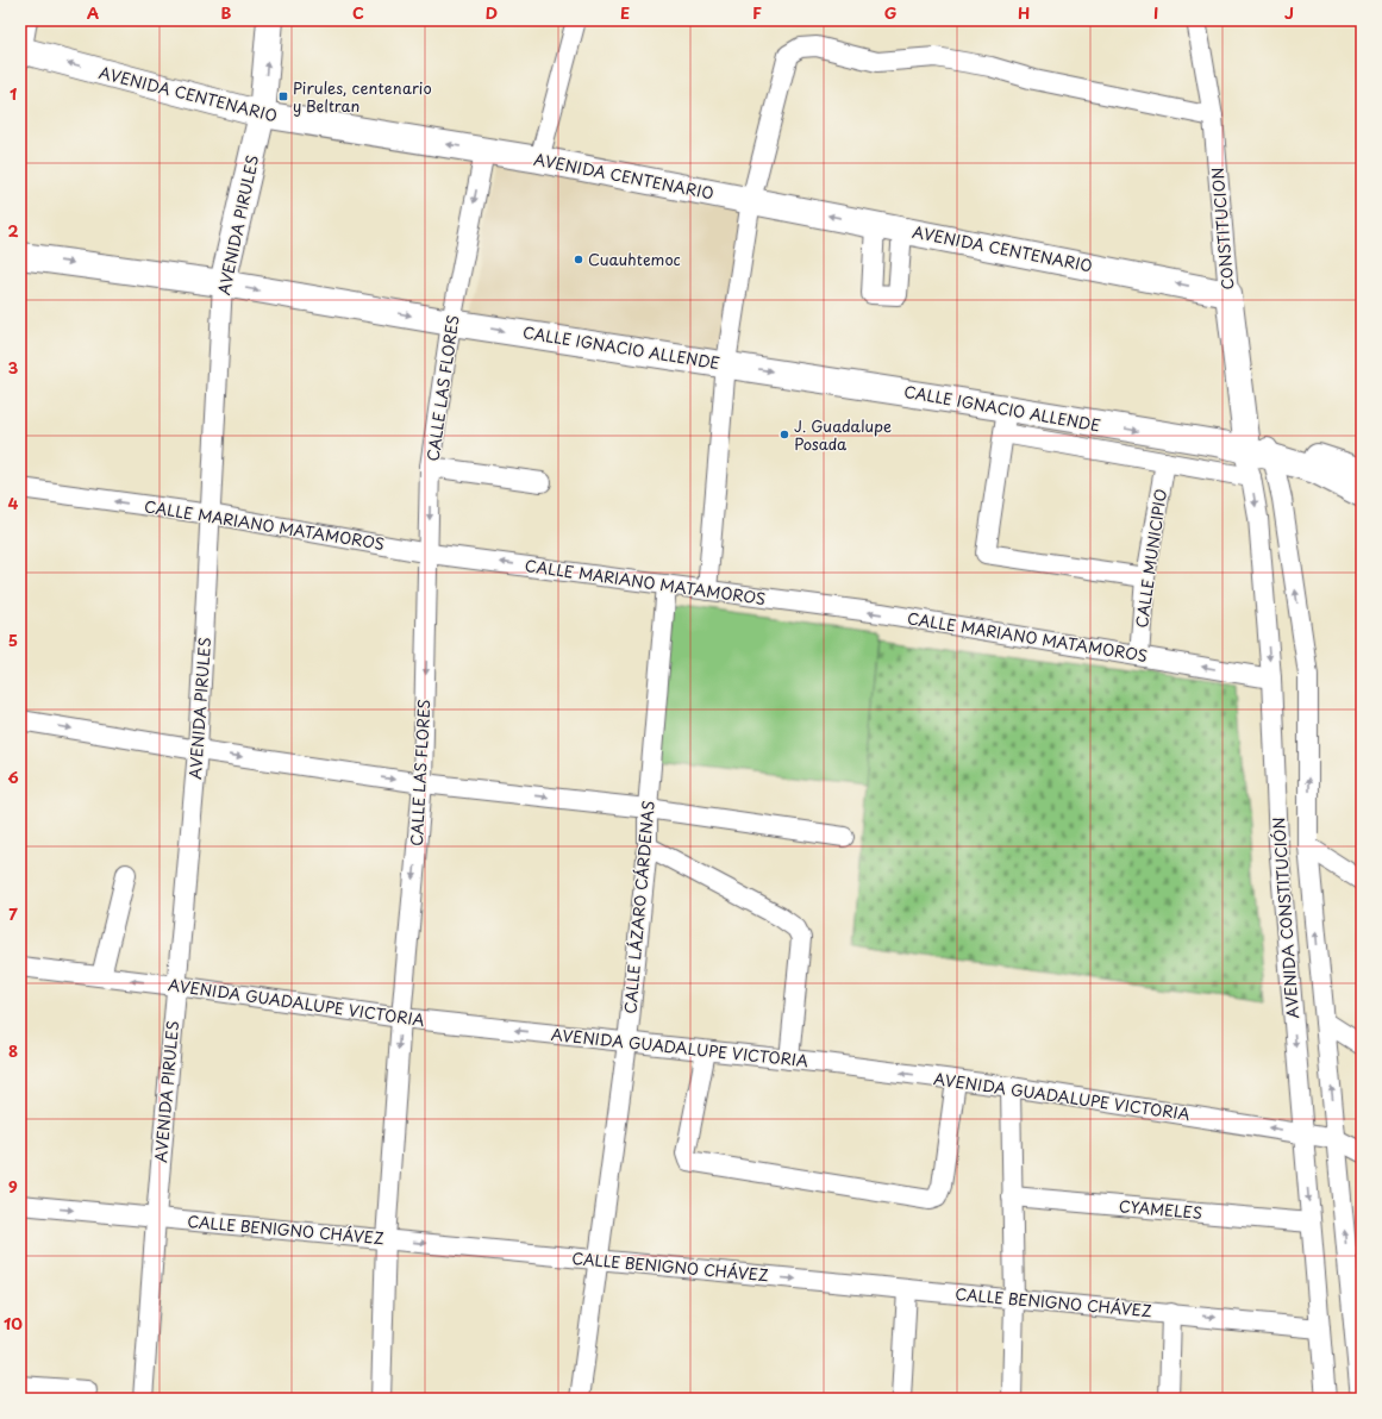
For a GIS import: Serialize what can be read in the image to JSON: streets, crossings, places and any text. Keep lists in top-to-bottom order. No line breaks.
{"streets":{"street":["AVENIDA CENTENARIO","AVENIDA PIRULES","CONSTITUCION","CALLE IGNACIO ALLENDE","CALLE LAS FLORES","CALLE MARIANO MATAMOROS","CALLE MUNICIPIO","CALLE LÁZARO CÁRDENAS","AVENIDA CONSTITUCIÓN","AVENIDA GUADALUPE VICTORIA","CYAMELES","CALLE BENIGNO CHÁVEZ"]},"crossings":[["AVENIDA CENTENARIO","AVENIDA PIRULES"],["AVENIDA CENTENARIO","CONSTITUCION"],["AVENIDA CENTENARIO","CALLE LAS FLORES"],["AVENIDA PIRULES","CALLE IGNACIO ALLENDE"],["AVENIDA PIRULES","CALLE MARIANO MATAMOROS"],["AVENIDA PIRULES","AVENIDA GUADALUPE VICTORIA"],["AVENIDA PIRULES","CALLE BENIGNO CHÁVEZ"],["CONSTITUCION","CALLE IGNACIO ALLENDE"],["CONSTITUCION","AVENIDA CONSTITUCIÓN"],["CALLE IGNACIO ALLENDE","CALLE LAS FLORES"],["CALLE IGNACIO ALLENDE","AVENIDA CONSTITUCIÓN"],["CALLE LAS FLORES","CALLE MARIANO MATAMOROS"],["CALLE LAS FLORES","AVENIDA GUADALUPE VICTORIA"],["CALLE LAS FLORES","CALLE BENIGNO CHÁVEZ"],["CALLE MARIANO MATAMOROS","CALLE MUNICIPIO"],["CALLE MARIANO MATAMOROS","CALLE LÁZARO CÁRDENAS"],["CALLE MARIANO MATAMOROS","AVENIDA CONSTITUCIÓN"],["CALLE LÁZARO CÁRDENAS","AVENIDA GUADALUPE VICTORIA"],["CALLE LÁZARO CÁRDENAS","CALLE BENIGNO CHÁVEZ"],["AVENIDA CONSTITUCIÓN","AVENIDA GUADALUPE VICTORIA"],["AVENIDA CONSTITUCIÓN","CYAMELES"],["AVENIDA CONSTITUCIÓN","CALLE BENIGNO CHÁVEZ"]],"one_way":["AVENIDA CENTENARIO","CALLE IGNACIO ALLENDE","CALLE LAS FLORES","CALLE MARIANO MATAMOROS","AVENIDA GUADALUPE VICTORIA","CALLE BENIGNO CHÁVEZ"],"places":{"transit":["Pirules, centenario y Beltran"],"other":["Cuauhtemoc","J. Guadalupe Posada"]},"grid":{"columns":["A","B","C","D","E","F","G","H","I","J"],"rows":["1","2","3","4","5","6","7","8","9","10"]}}
